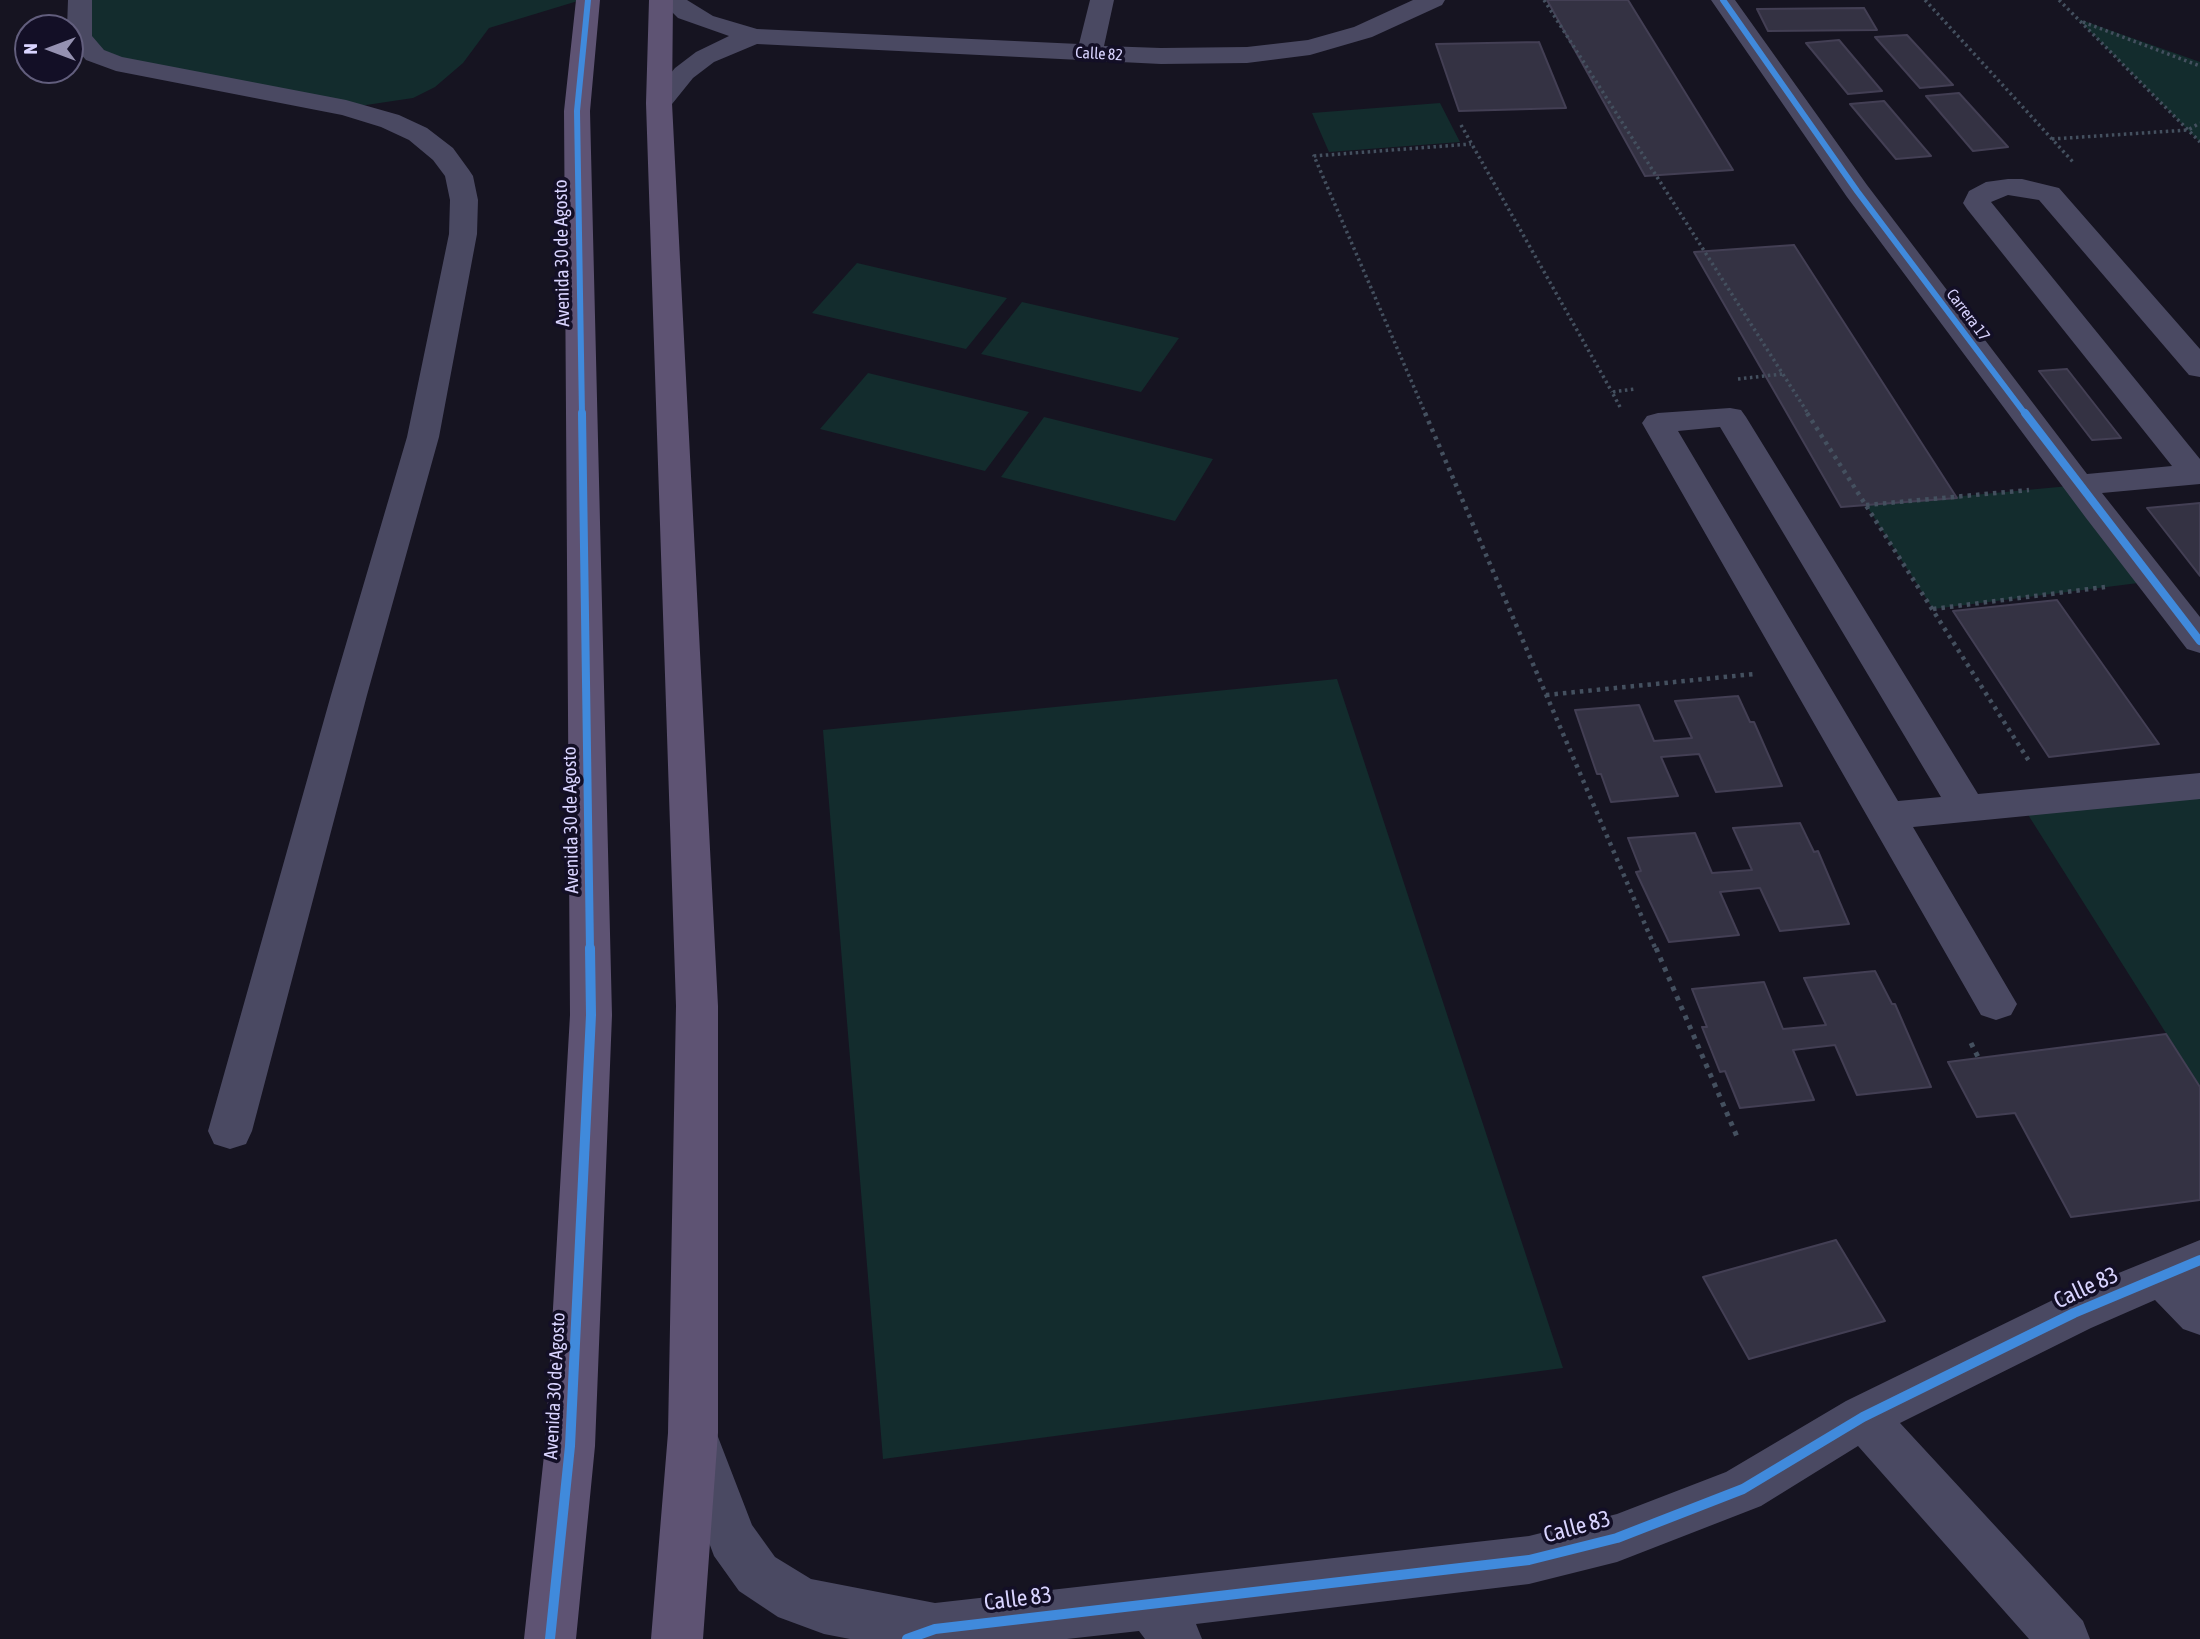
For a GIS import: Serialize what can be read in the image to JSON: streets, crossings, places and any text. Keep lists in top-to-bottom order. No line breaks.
{"streets":{"main road":["Avenida 30 de Agosto"],"street":["Calle 82","Carrera 17","Calle 83"]},"north":"left"}
